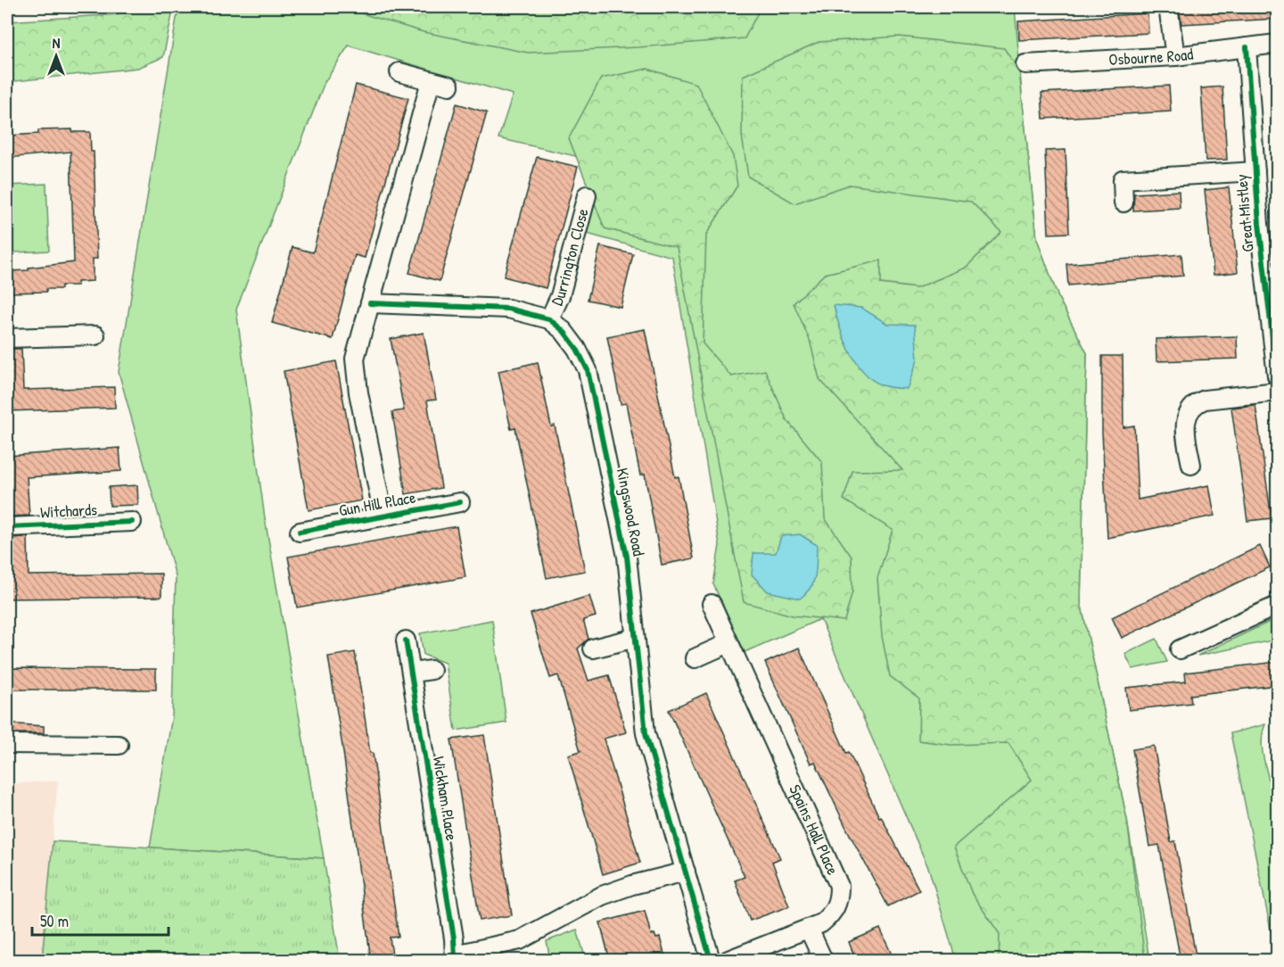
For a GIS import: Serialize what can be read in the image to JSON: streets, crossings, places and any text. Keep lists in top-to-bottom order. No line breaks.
{"streets":{"street":["Osbourne Road","Great Mistley","Durrington Close","Gun Hill Place","Witchards","Kingswood Road","Wickham Place","Spains Hall Place"]},"crossings":[["Osbourne Road","Great Mistley"],["Durrington Close","Kingswood Road"],["Gun Hill Place","Kingswood Road"],["Kingswood Road","Wickham Place"]],"scale_bar":"50 m","north":"top"}
